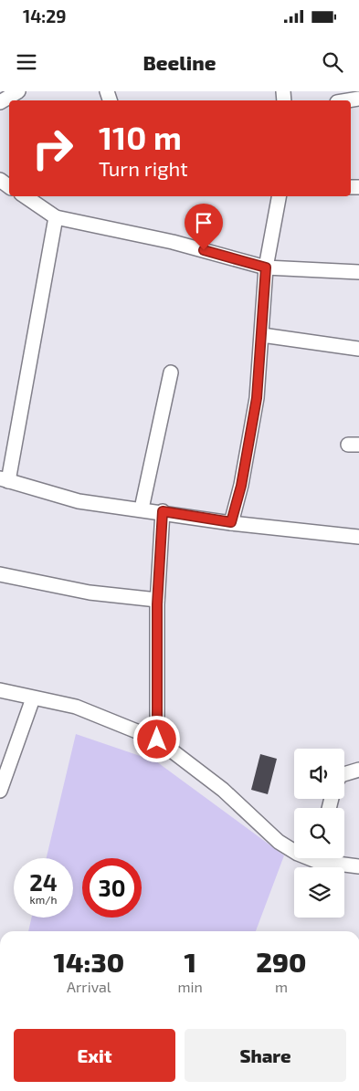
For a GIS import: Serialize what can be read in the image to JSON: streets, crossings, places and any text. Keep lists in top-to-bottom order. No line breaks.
{"page":{"status":"14:29","header":"Beeline","turn":["110 m","Turn right"],"speed":"24 km/h","limit":"30","eta":["14:30","Arrival","1","min","290","m"],"buttons":["Exit","Share"]}}
